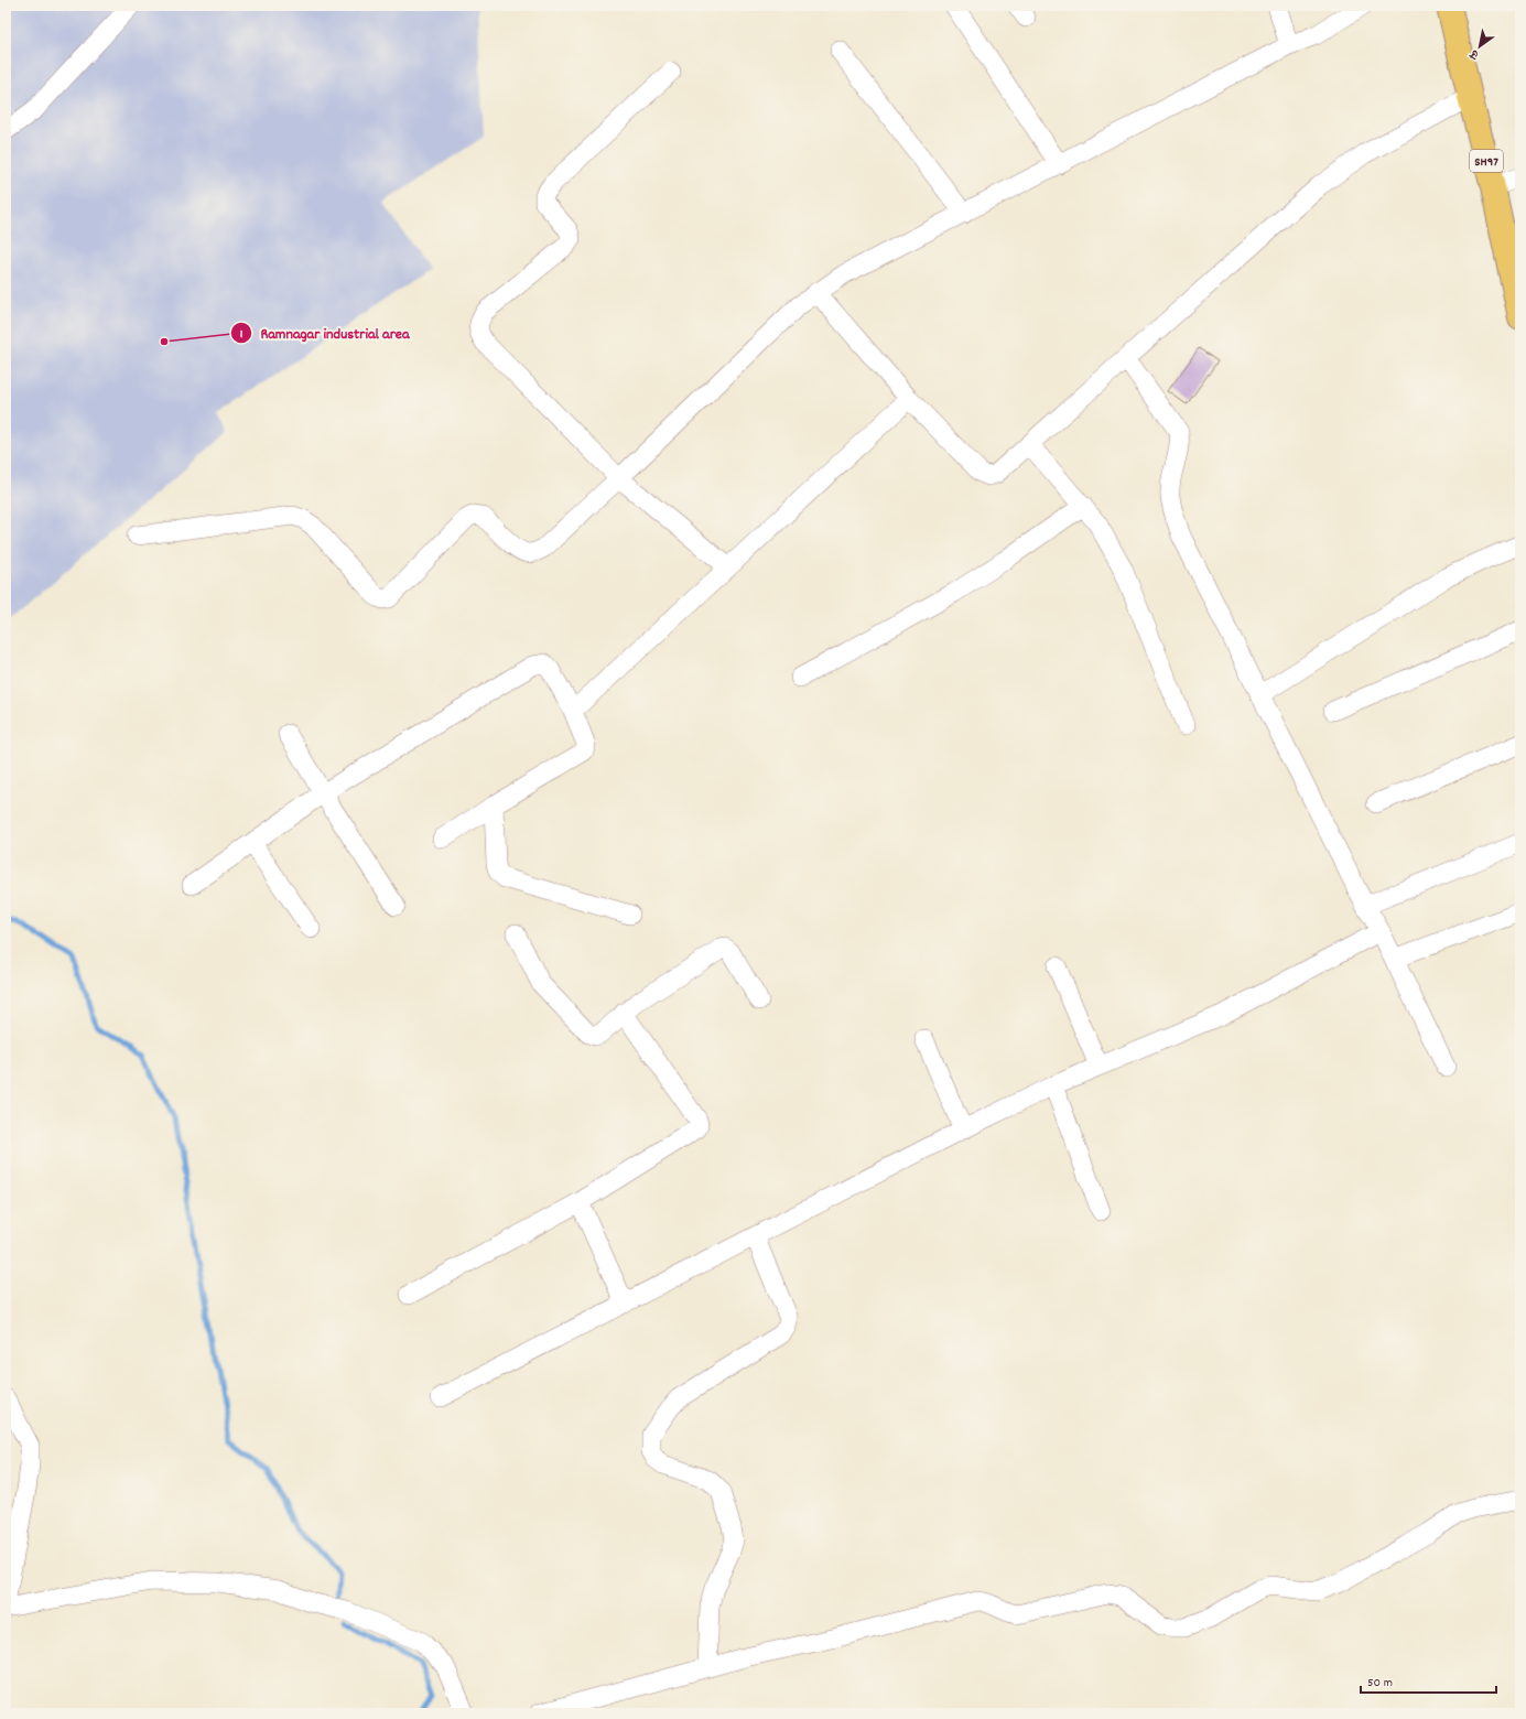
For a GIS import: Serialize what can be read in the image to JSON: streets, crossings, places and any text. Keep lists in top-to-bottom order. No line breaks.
{"streets":{"main road":["SH97"]},"places":["Ramnagar industrial area"],"scale_bar":"50 m","north":"bottom left"}
